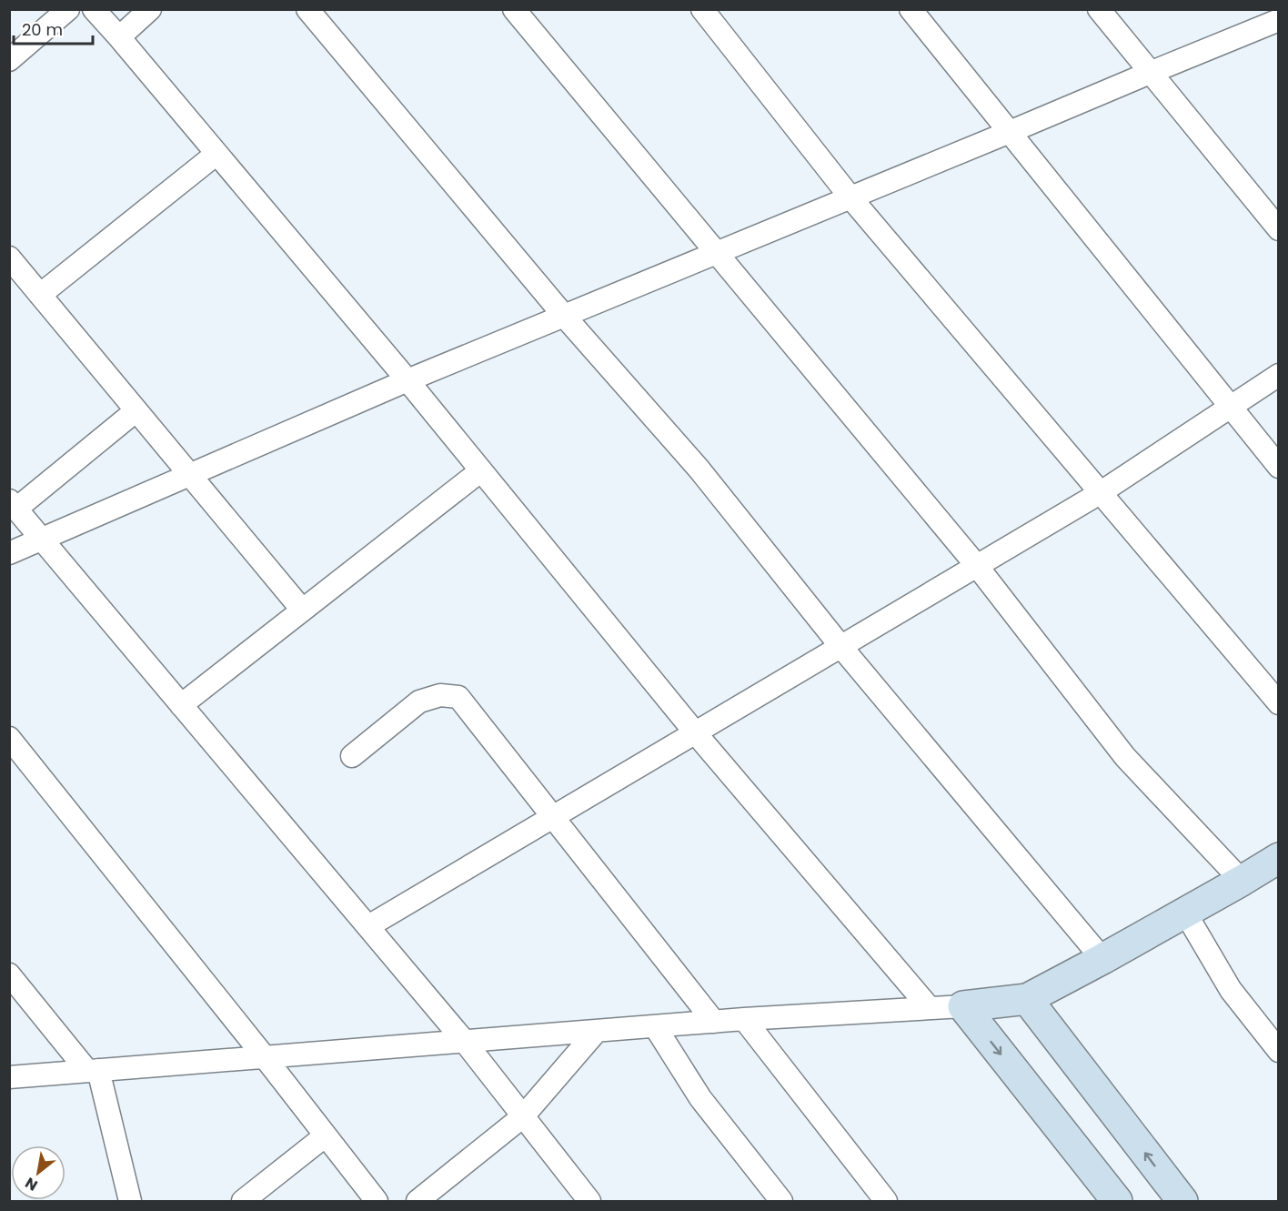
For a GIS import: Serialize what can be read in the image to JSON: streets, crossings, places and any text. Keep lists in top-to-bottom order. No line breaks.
{"scale_bar":"20 m","north":"bottom left"}
